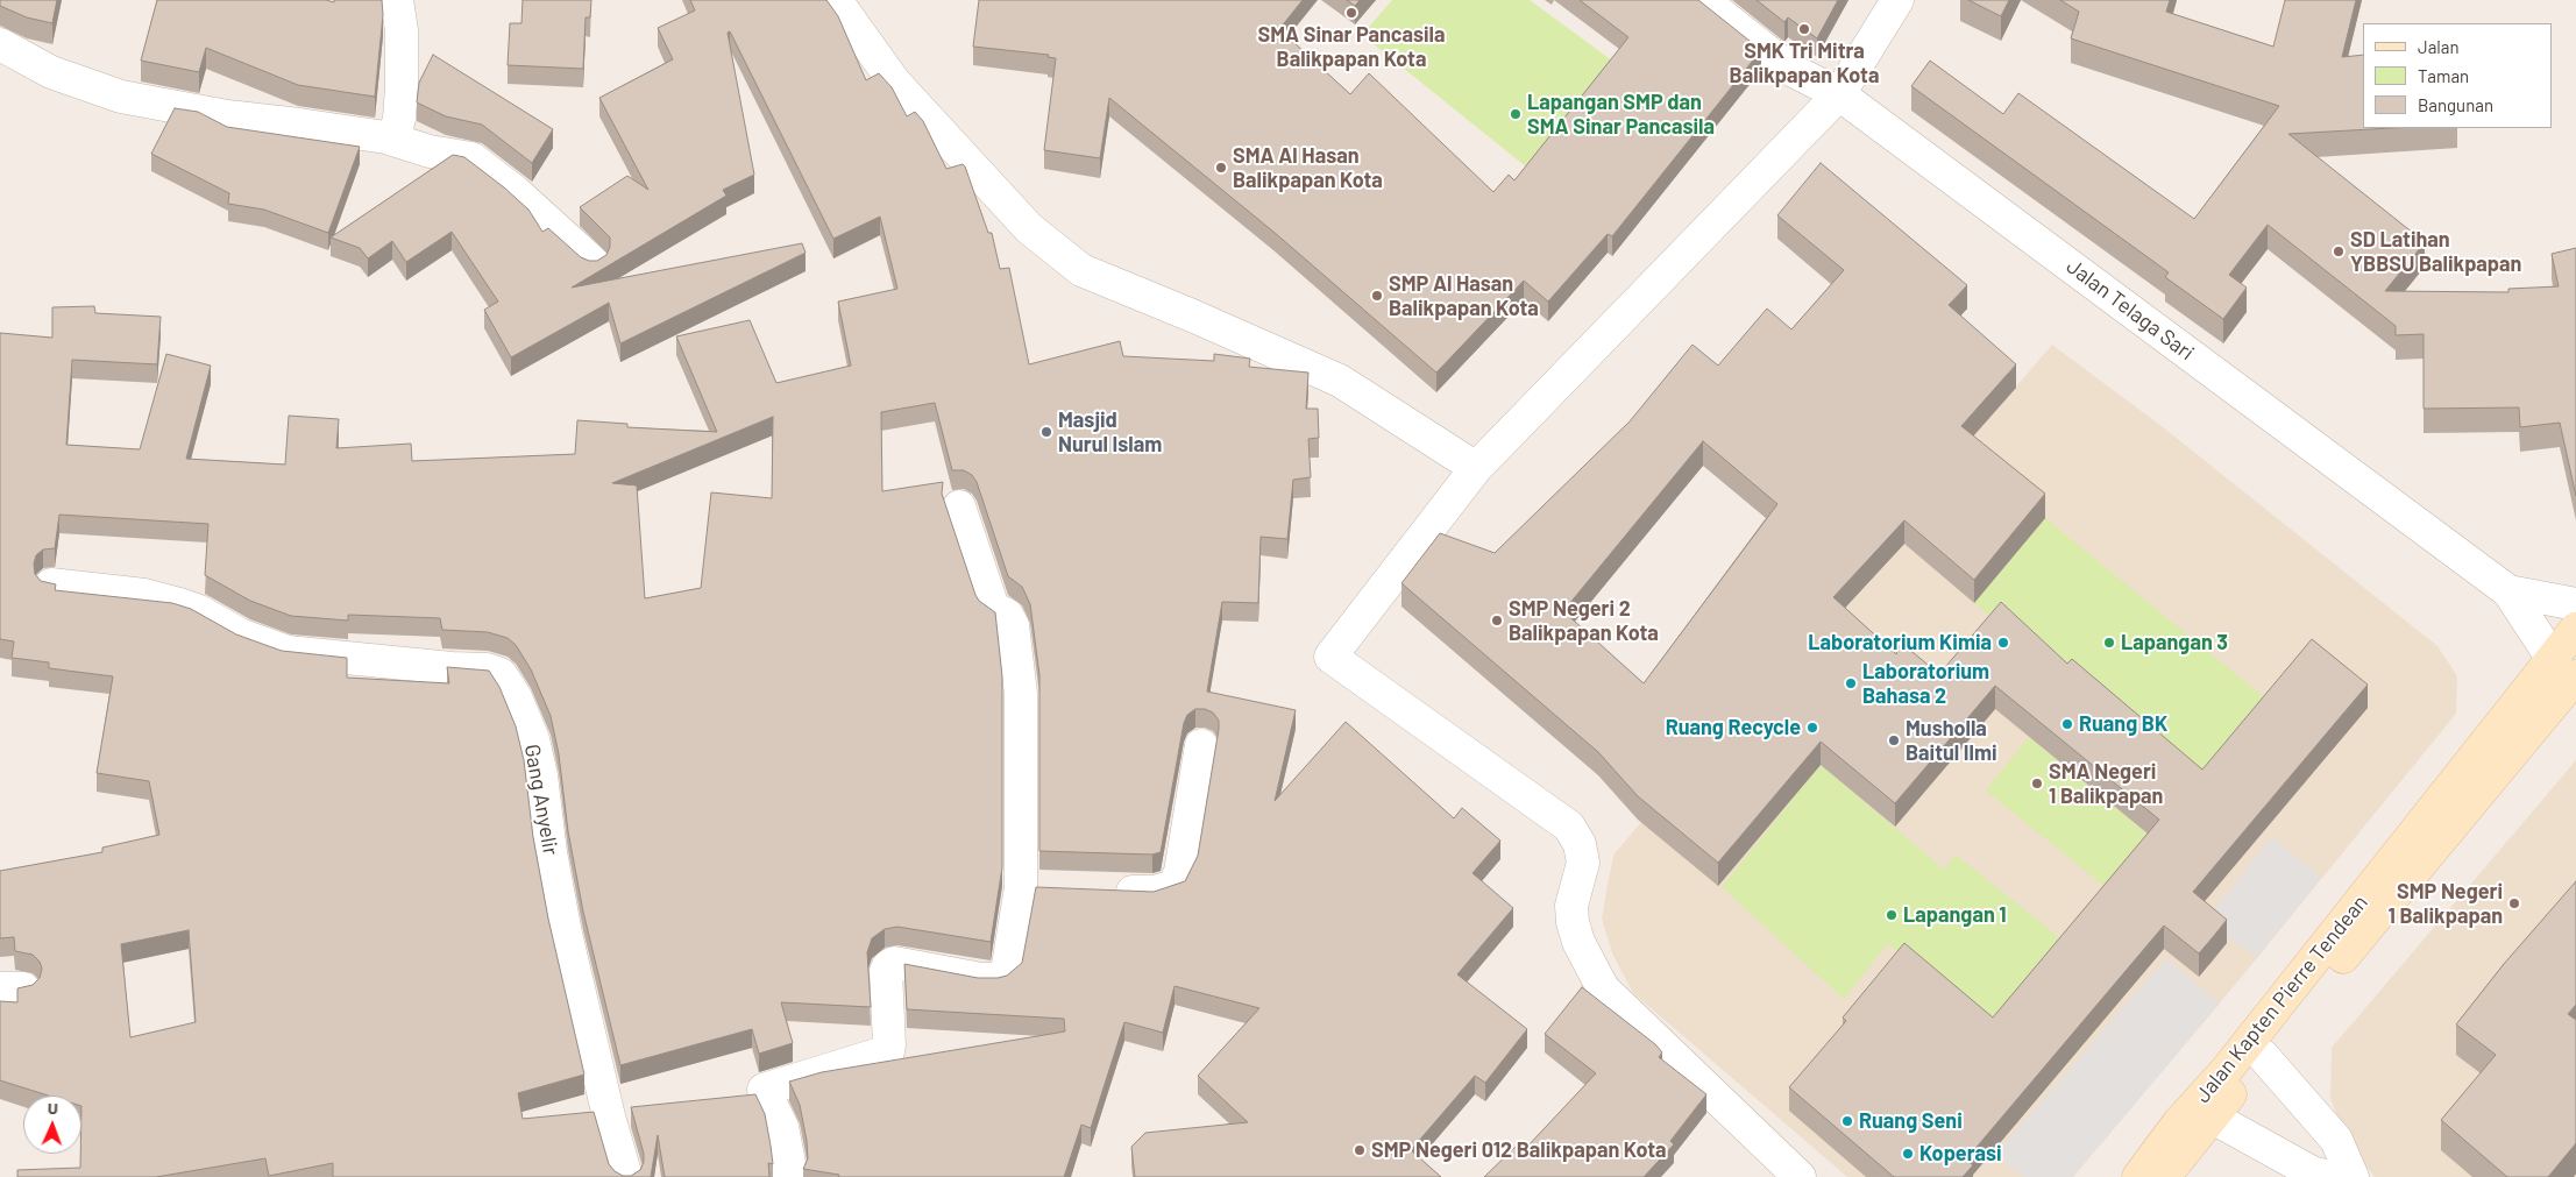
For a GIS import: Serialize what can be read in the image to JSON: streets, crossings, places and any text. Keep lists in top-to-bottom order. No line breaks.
{"streets":{"street":["Jalan Telaga Sari","Gang Anyelir","Jalan Kapten Pierre Tendean"]},"crossings":[["Jalan Telaga Sari","Jalan Kapten Pierre Tendean"]],"places":["SMA Sinar Pancasila Balikpapan Kota","SMK Tri Mitra Balikpapan Kota","Lapangan SMP dan SMA Sinar Pancasila","SMA Al Hasan Balikpapan Kota","SD Latihan YBBSU Balikpapan","SMP Al Hasan Balikpapan Kota","Masjid Nurul Islam","SMP Negeri 2 Balikpapan Kota","Laboratorium Kimia","Lapangan 3","Laboratorium Bahasa 2","Ruang BK","Ruang Recycle","Musholla Baitul Ilmi","SMA Negeri 1 Balikpapan","SMP Negeri 1 Balikpapan","Lapangan 1","Ruang Seni","SMP Negeri 012 Balikpapan Kota","Koperasi"],"legend":["Jalan","Taman","Bangunan"],"north":"top"}
